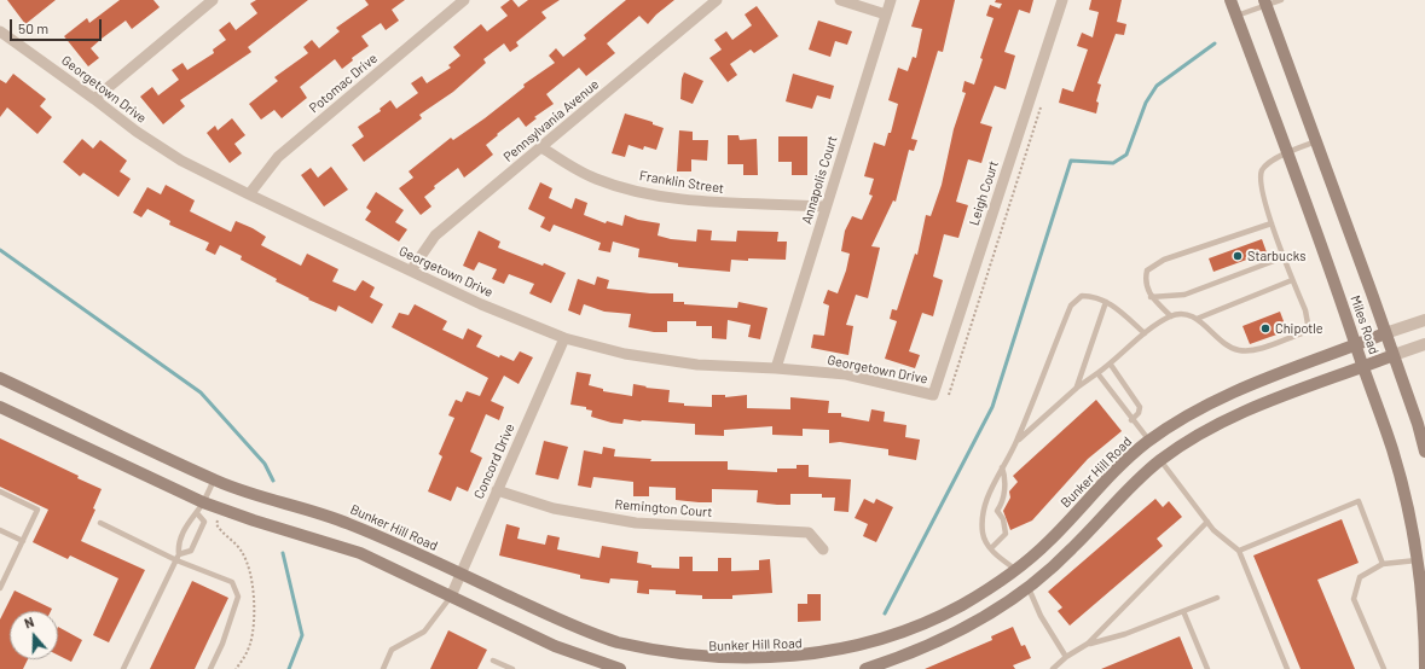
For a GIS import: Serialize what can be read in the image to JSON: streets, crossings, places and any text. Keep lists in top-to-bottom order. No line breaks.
{"streets":{"main road":["Miles Road","Bunker Hill Road"],"street":["Potomac Drive","Georgetown Drive","Pennsylvania Avenue","Annapolis Court","Franklin Street","Leigh Court","Concord Drive","Remington Court"]},"crossings":[["Potomac Drive","Georgetown Drive"],["Georgetown Drive","Pennsylvania Avenue"],["Georgetown Drive","Annapolis Court"],["Georgetown Drive","Leigh Court"],["Georgetown Drive","Concord Drive"],["Pennsylvania Avenue","Franklin Street"],["Annapolis Court","Franklin Street"],["Miles Road","Bunker Hill Road"],["Concord Drive","Bunker Hill Road"],["Concord Drive","Remington Court"]],"places":["Starbucks","Chipotle"],"scale_bar":"50 m","north":"top"}
